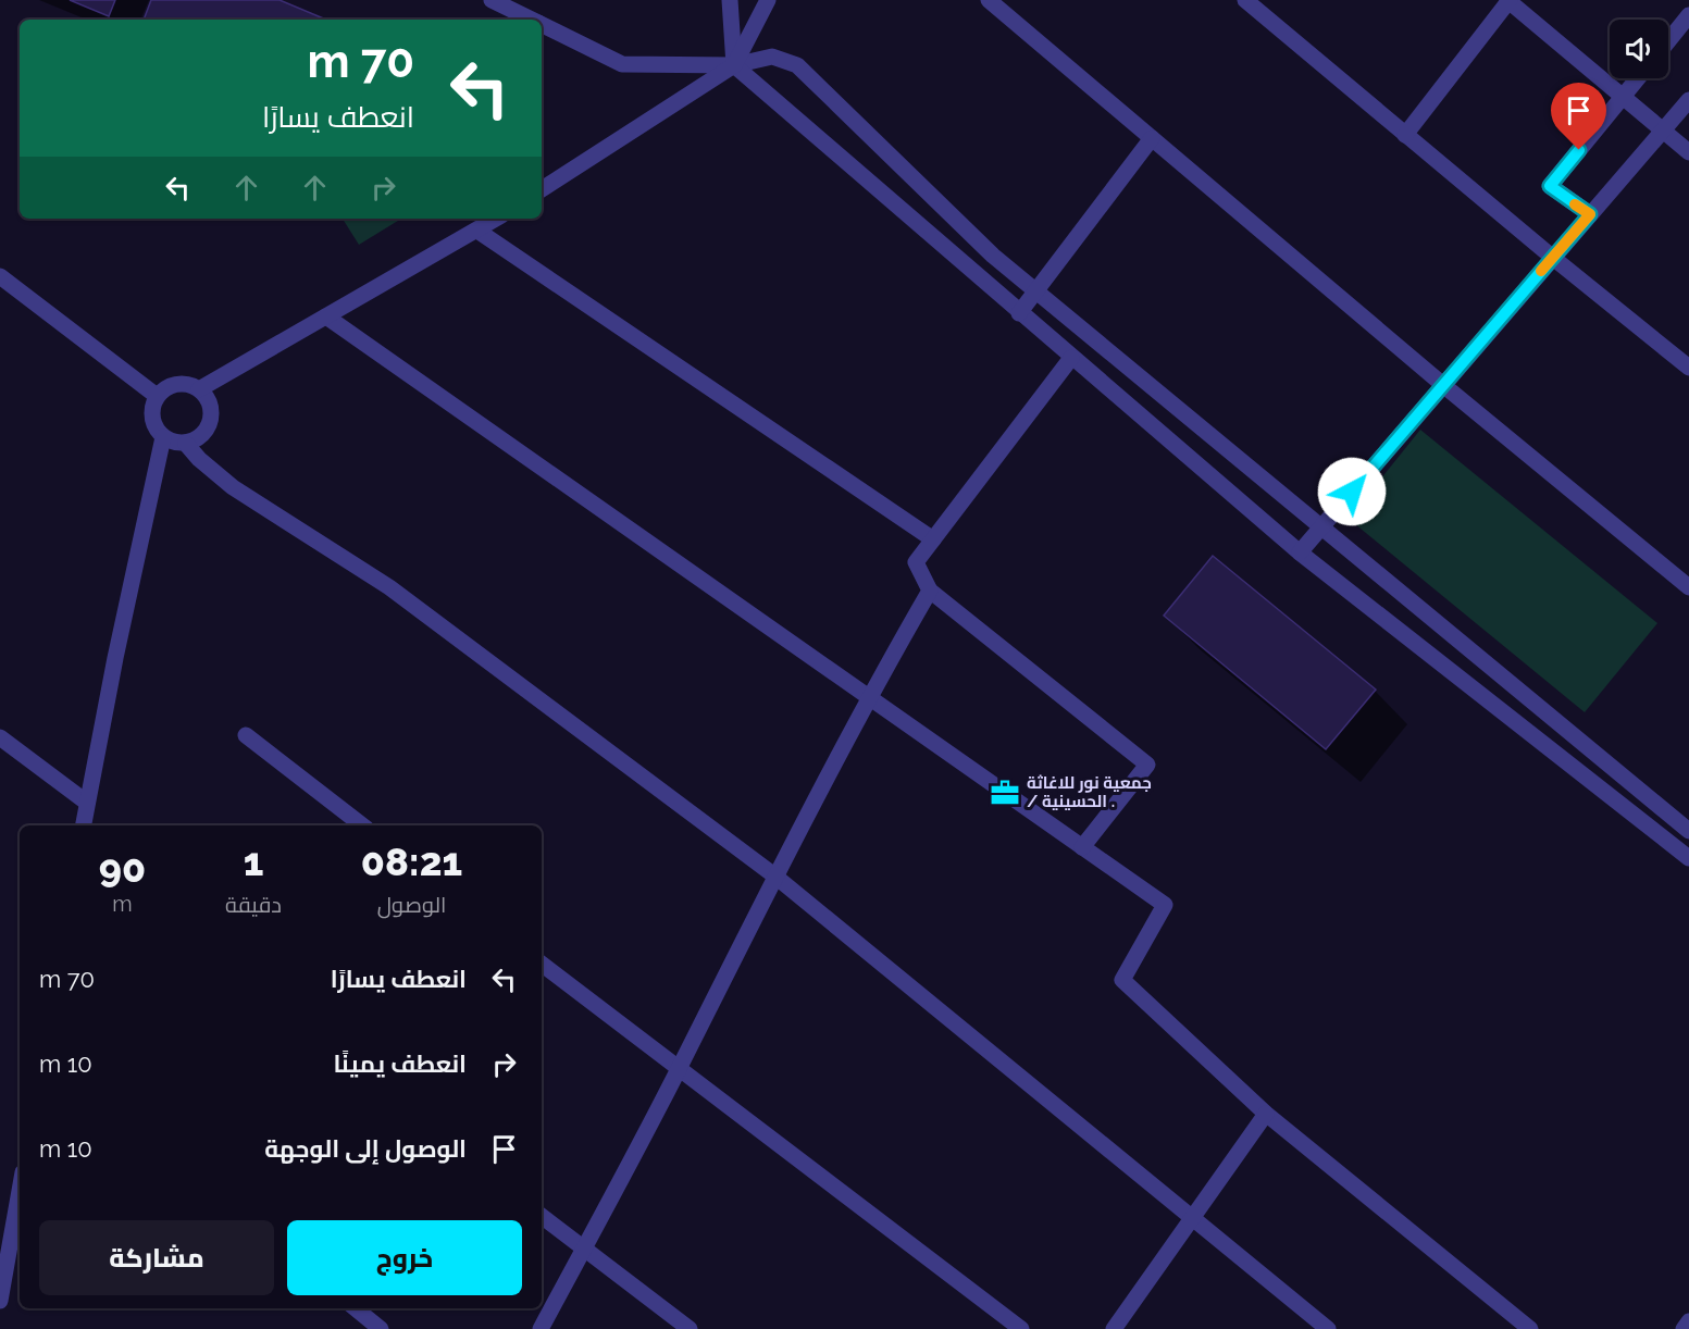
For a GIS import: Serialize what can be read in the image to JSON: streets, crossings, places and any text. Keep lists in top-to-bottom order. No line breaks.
{"places":{"office":["جمعية نور للاغاثة / الحسينية ."]},"page":{"turn":["70 m","انعطف يسارًا"],"eta":["08:21","الوصول","1","دقيقة","90","m"],"list":[{"name":"انعطف يسارًا","value":"70 m"},{"name":"انعطف يمينًا","value":"10 m"},{"name":"الوصول إلى الوجهة","value":"10 m"}],"buttons":["خروج","مشاركة"]}}
